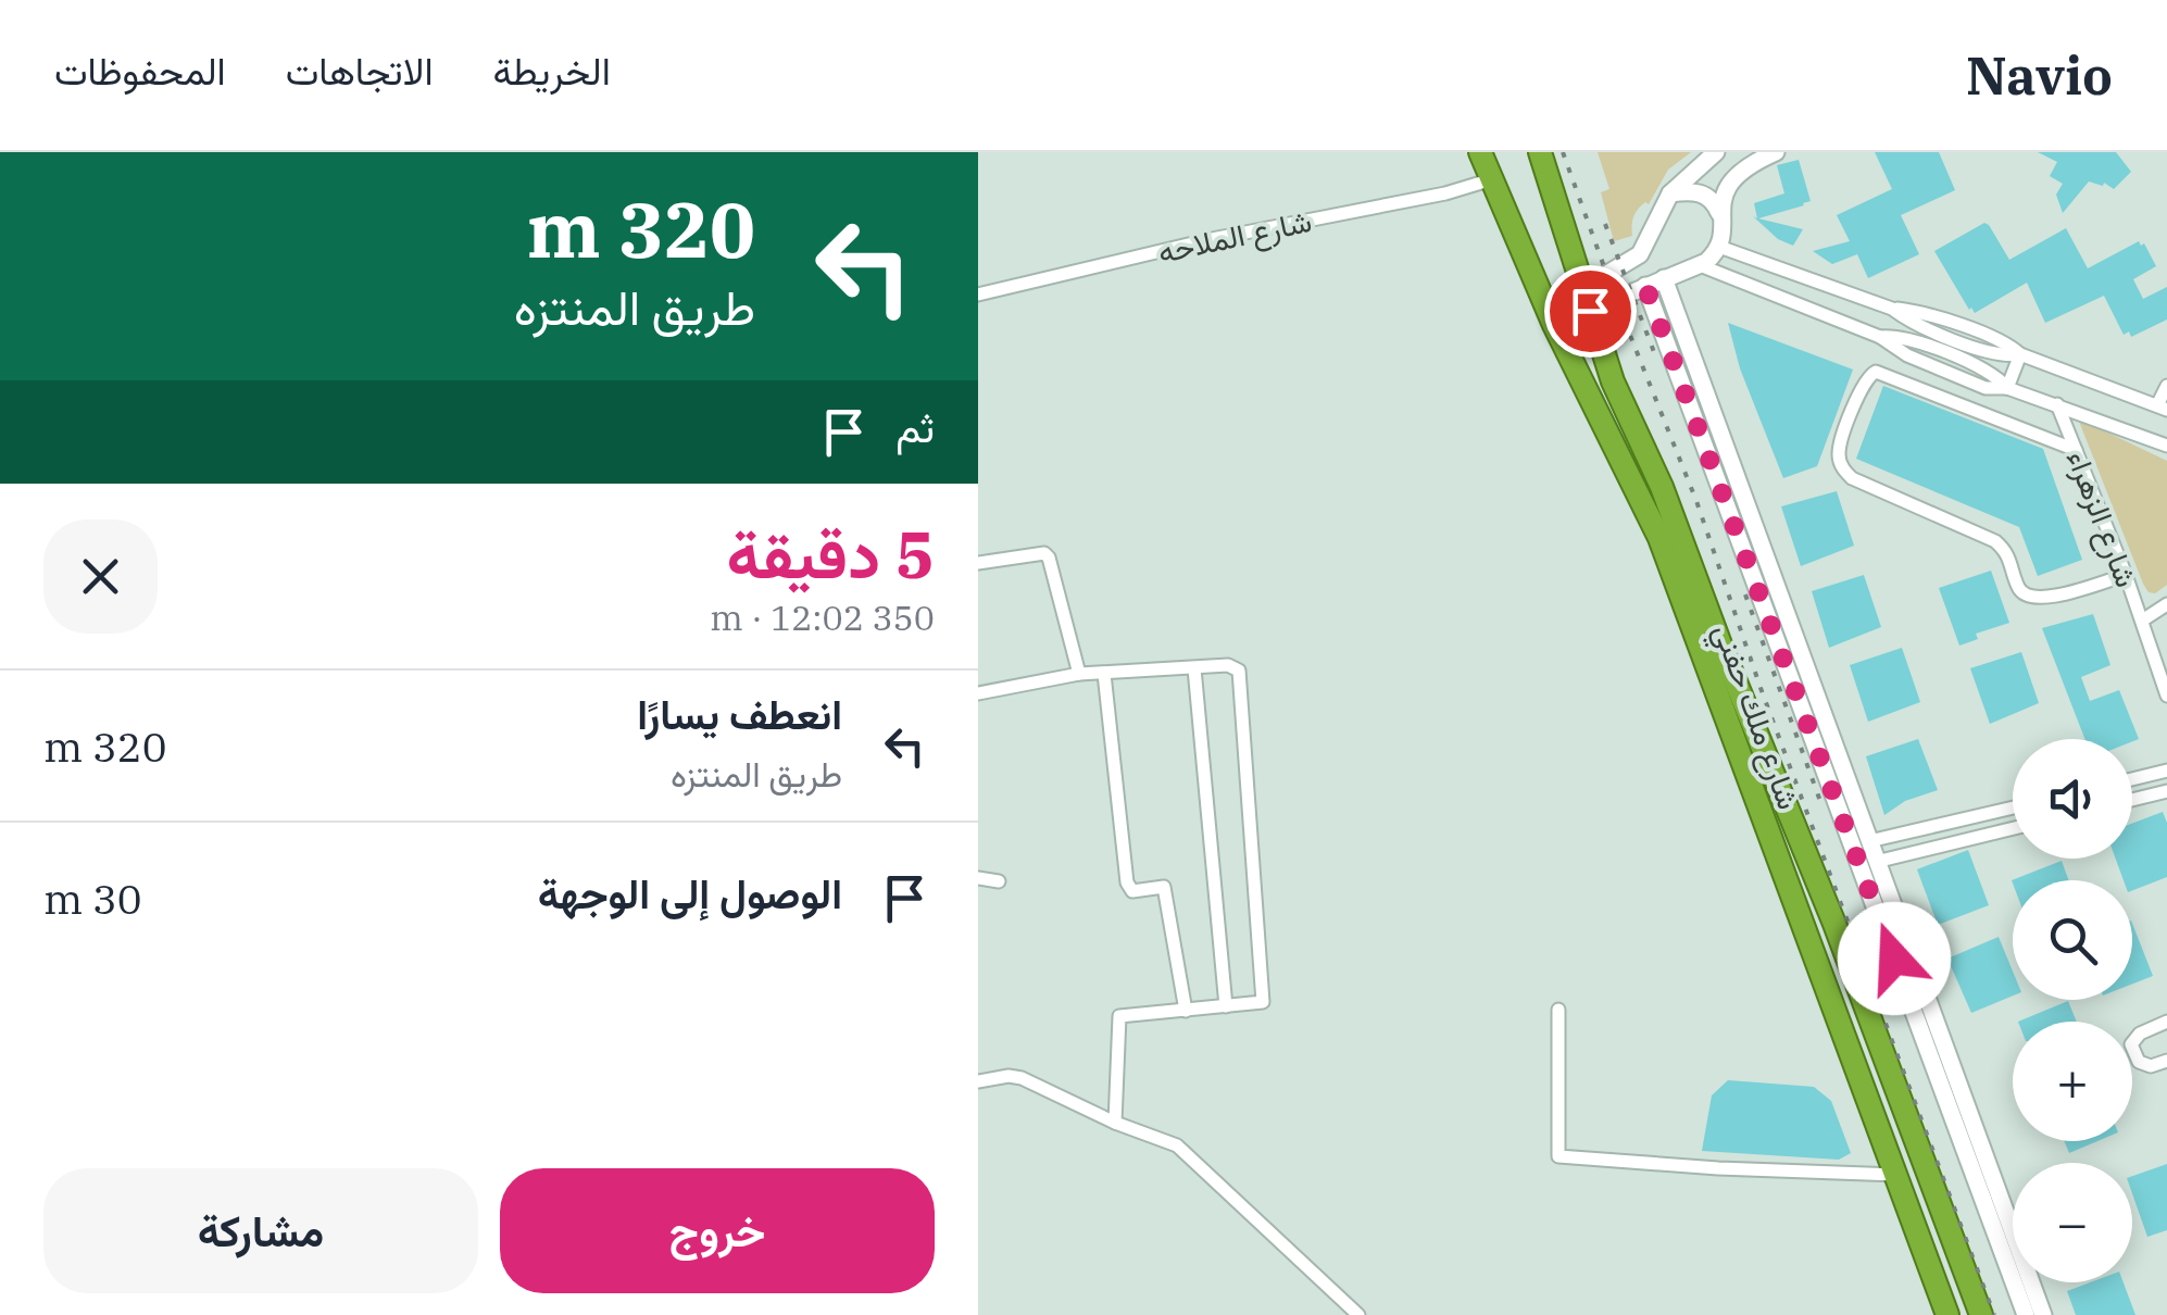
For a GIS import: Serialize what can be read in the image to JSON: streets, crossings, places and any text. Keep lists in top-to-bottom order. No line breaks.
{"streets":{"highway":["شارع ملك حفني"],"street":["شارع الملاحه","شارع الزهراء"]},"crossings":[["شارع الملاحه","شارع ملك حفني"]],"page":{"header":"Navio","nav":["الخريطة","الاتجاهات","المحفوظات"],"turn":["320 m","طريق المنتزه"],"then":"ثم","heading":["5 دقيقة","350 m · 12:02"],"list":[{"name":"انعطف يسارًا","note":"طريق المنتزه","value":"320 m"},{"name":"الوصول إلى الوجهة","value":"30 m"}],"map_buttons":["+","−"],"buttons":["خروج","مشاركة"]}}
